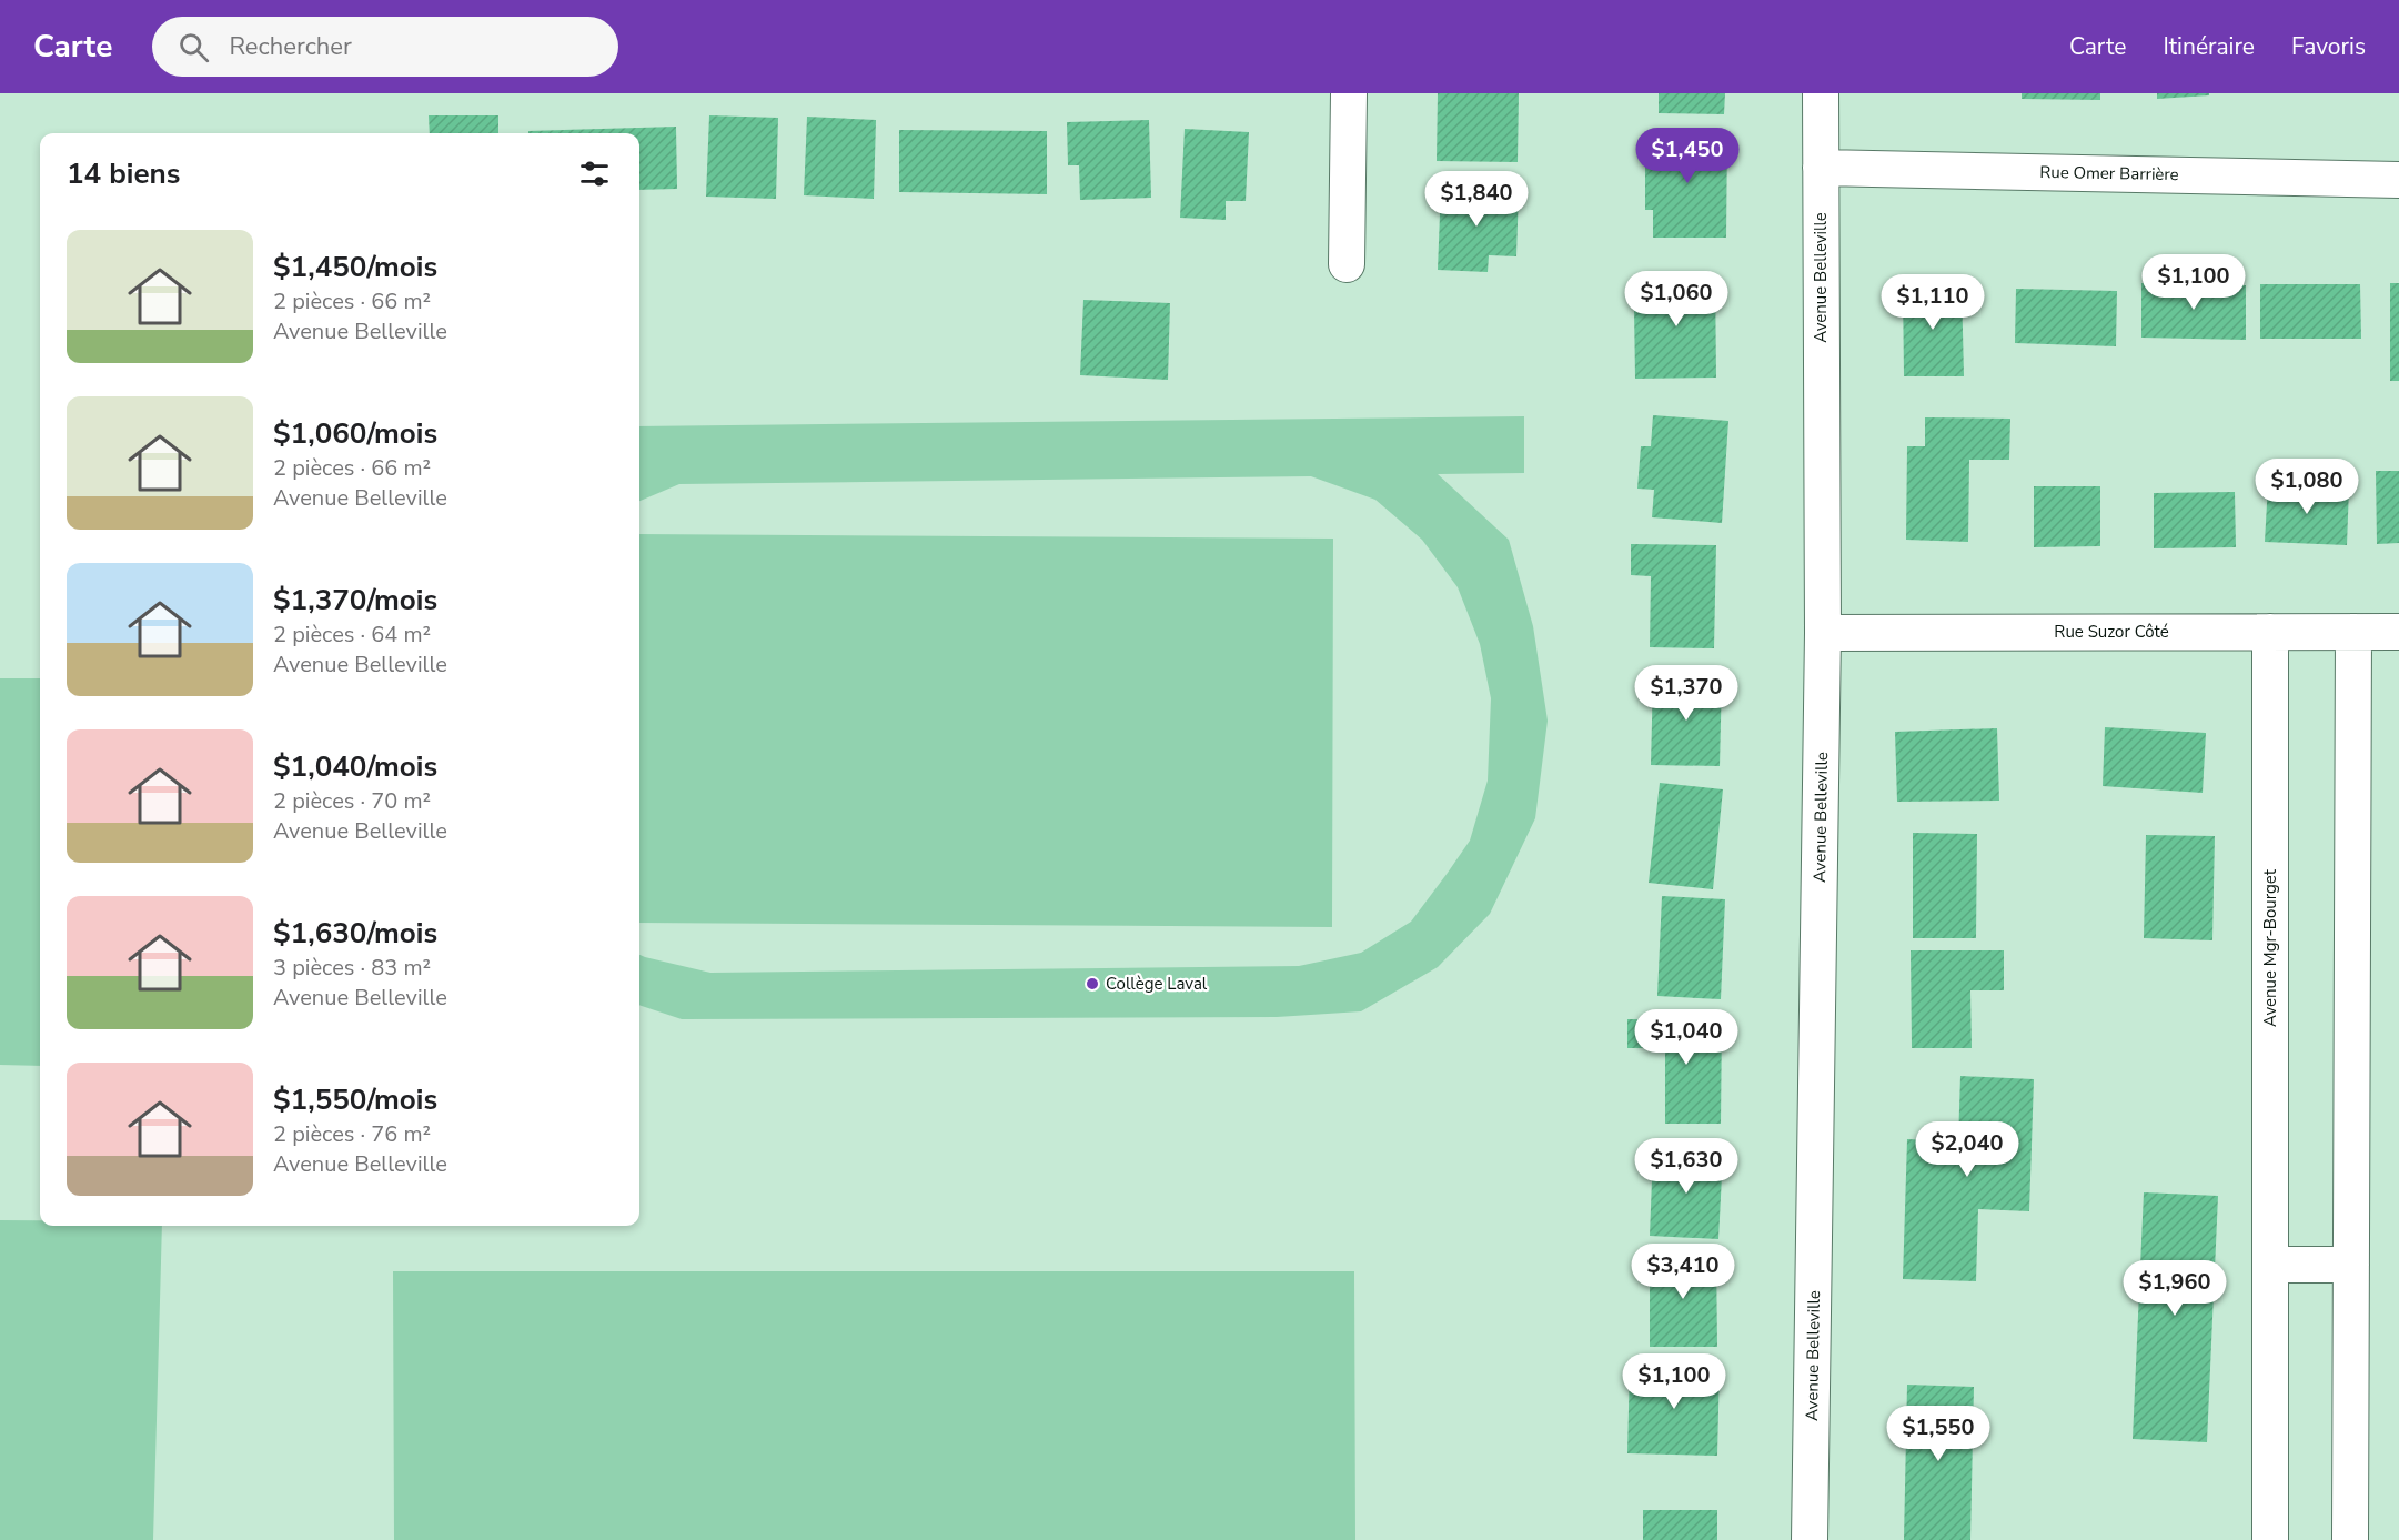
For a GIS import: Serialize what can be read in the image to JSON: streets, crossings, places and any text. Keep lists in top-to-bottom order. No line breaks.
{"streets":{"street":["Rue Omer Barrière","Avenue Belleville","Rue Suzor Côté","Avenue Mgr-Bourget"]},"crossings":[["Rue Omer Barrière","Avenue Belleville"],["Avenue Belleville","Rue Suzor Côté"],["Rue Suzor Côté","Avenue Mgr-Bourget"]],"places":["Collège Laval"],"page":{"header":"Carte","search":"Rechercher","nav":["Carte","Itinéraire","Favoris"],"price":["$1,450","$1,840","$1,100","$1,060","$1,110","$1,080","$1,370","$1,040","$2,040","$1,630","$3,410","$1,960","$1,100","$1,550"],"heading":"14 biens","list":[{"name":"$1,450/mois","note":"2 pièces · 66 m² · Avenue Belleville"},{"name":"$1,060/mois","note":"2 pièces · 66 m² · Avenue Belleville"},{"name":"$1,370/mois","note":"2 pièces · 64 m² · Avenue Belleville"},{"name":"$1,040/mois","note":"2 pièces · 70 m² · Avenue Belleville"},{"name":"$1,630/mois","note":"3 pièces · 83 m² · Avenue Belleville"},{"name":"$1,550/mois","note":"2 pièces · 76 m² · Avenue Belleville"}]}}
